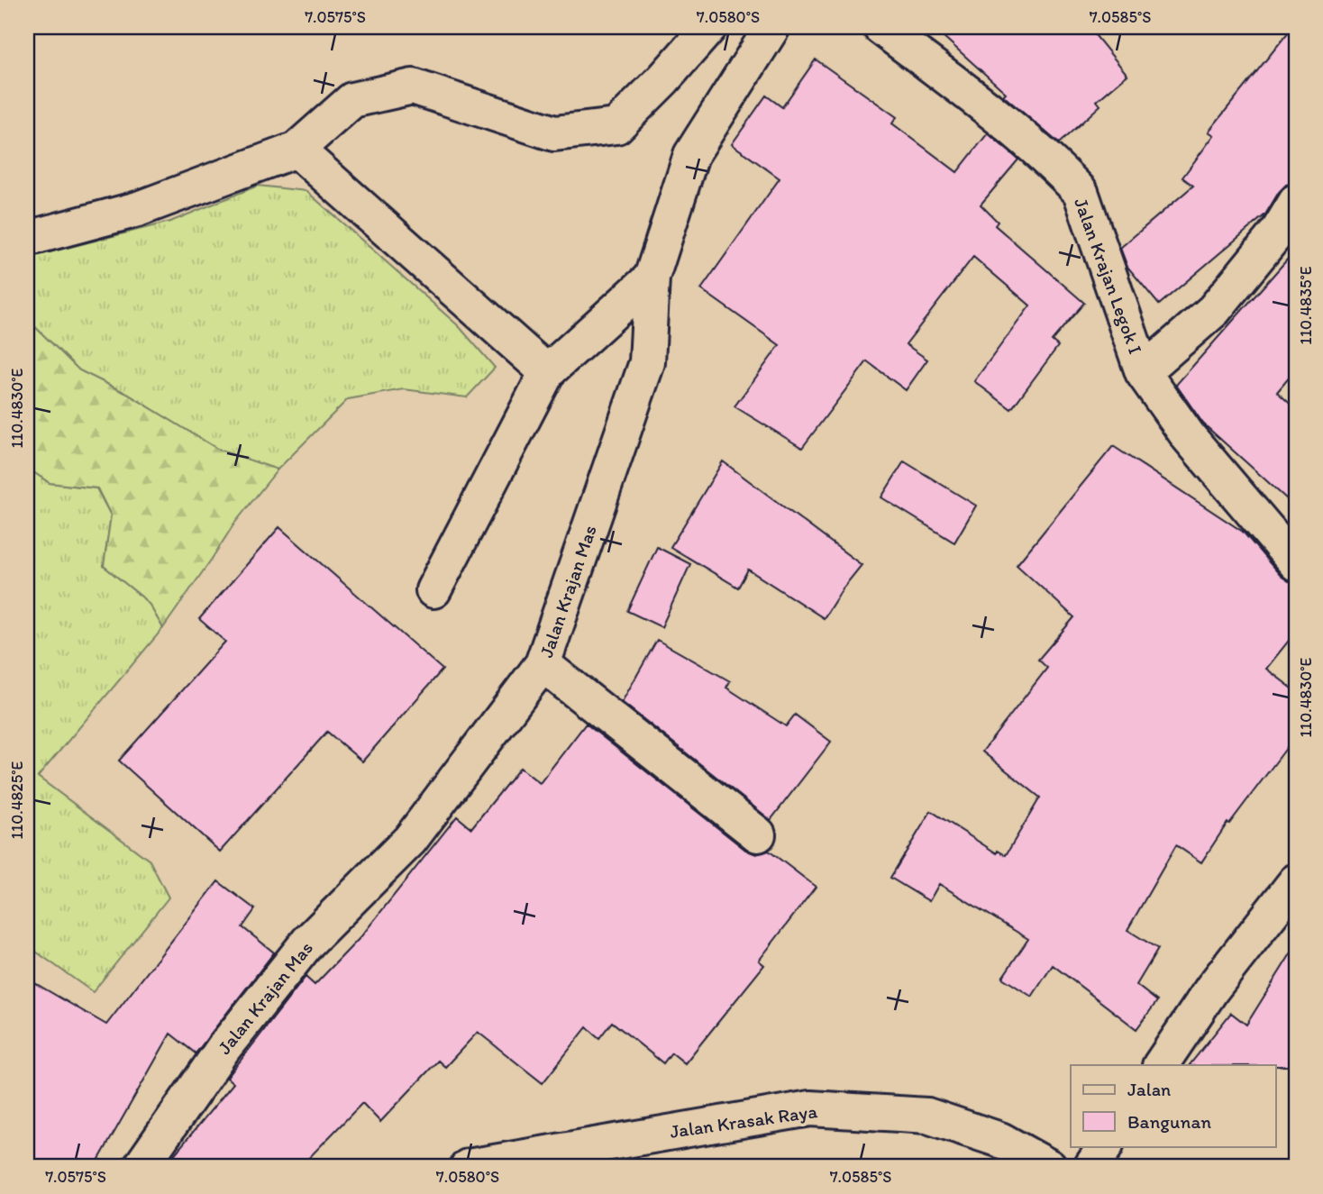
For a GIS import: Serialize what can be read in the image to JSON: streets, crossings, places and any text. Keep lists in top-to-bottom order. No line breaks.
{"streets":{"street":["Jalan Krajan Legok I","Jalan Krajan Mas","Jalan Krasak Raya"]},"legend":["Jalan","Bangunan"],"coordinates":["7.0575°S","7.0580°S","7.0585°S","110.4835°E","110.4830°E","110.4825°E"]}
